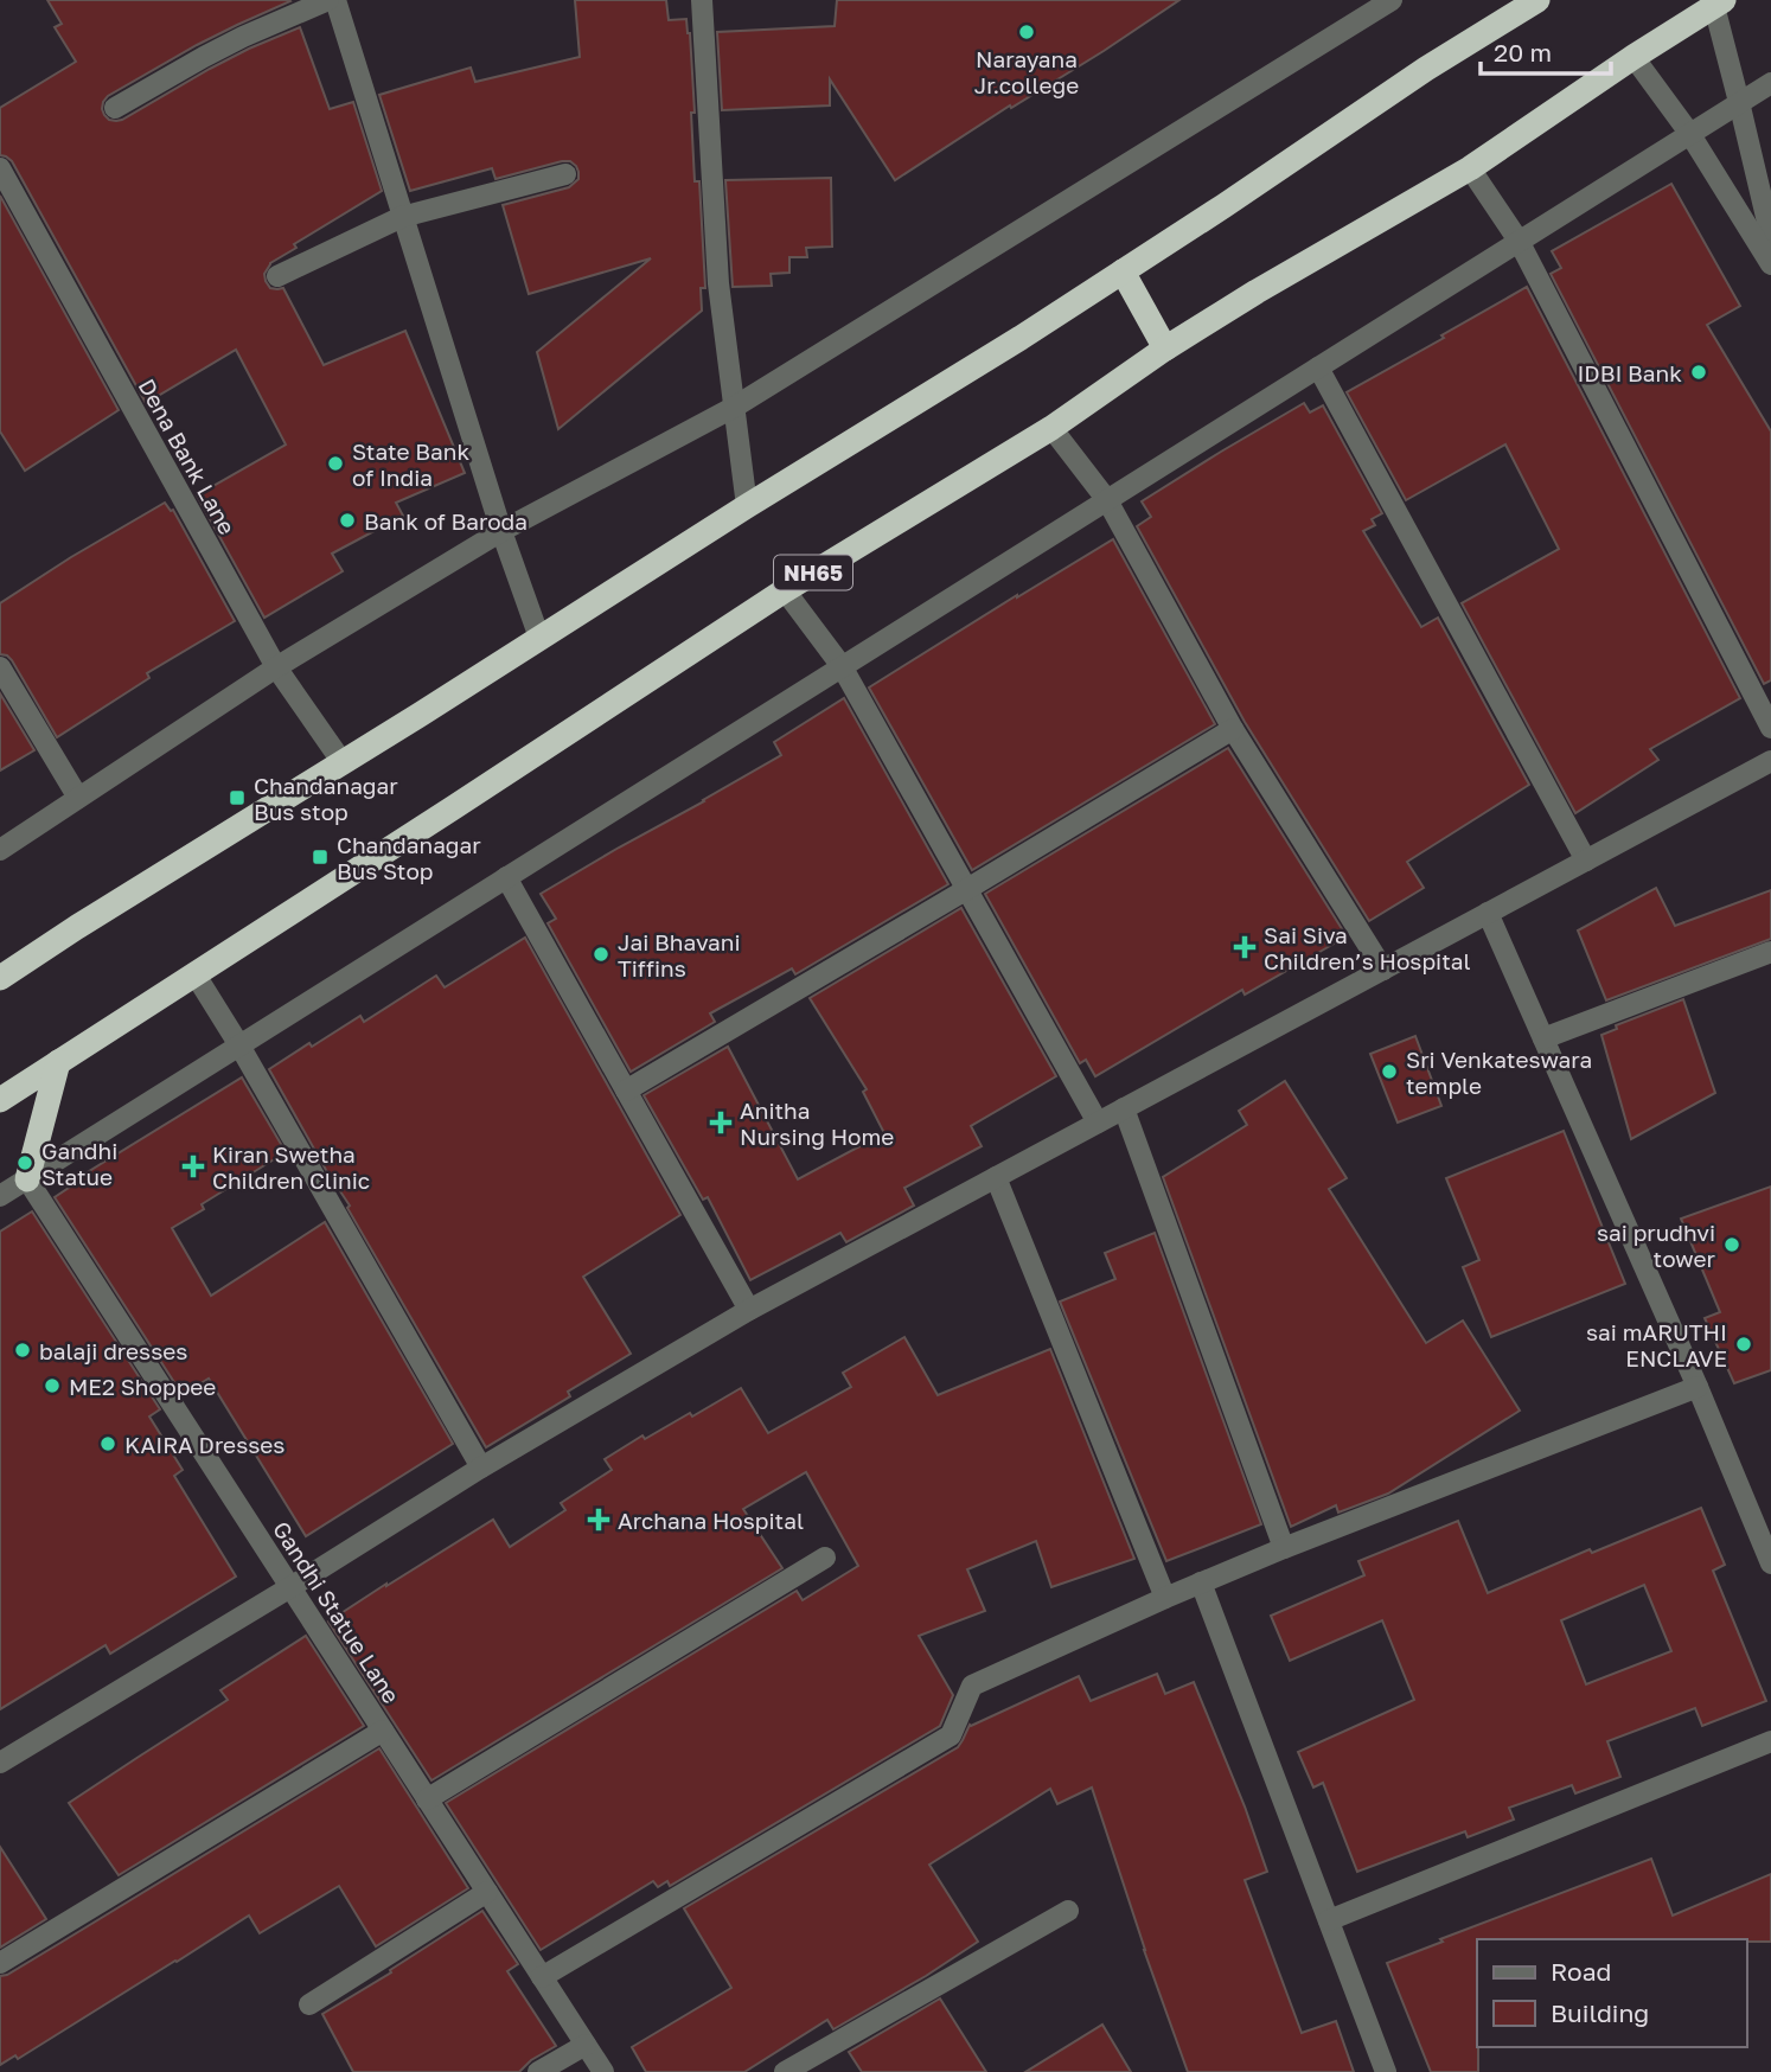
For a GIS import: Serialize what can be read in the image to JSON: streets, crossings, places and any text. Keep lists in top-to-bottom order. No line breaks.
{"streets":{"highway":["NH65"],"street":["Dena Bank Lane","Gandhi Statue Lane"]},"places":{"other":["Narayana Jr.college","IDBI Bank","State Bank of India","Bank of Baroda","Jai Bhavani Tiffins","Sri Venkateswara temple","Gandhi Statue","sai prudhvi tower","sai mARUTHI ENCLAVE","balaji dresses","ME2 Shoppee","KAIRA Dresses"],"transit":["Chandanagar Bus stop","Chandanagar Bus Stop"],"health":["Sai Siva Children’s Hospital","Anitha Nursing Home","Kiran Swetha Children Clinic","Archana Hospital"]},"legend":["Road","Building"],"scale_bar":"20 m"}
